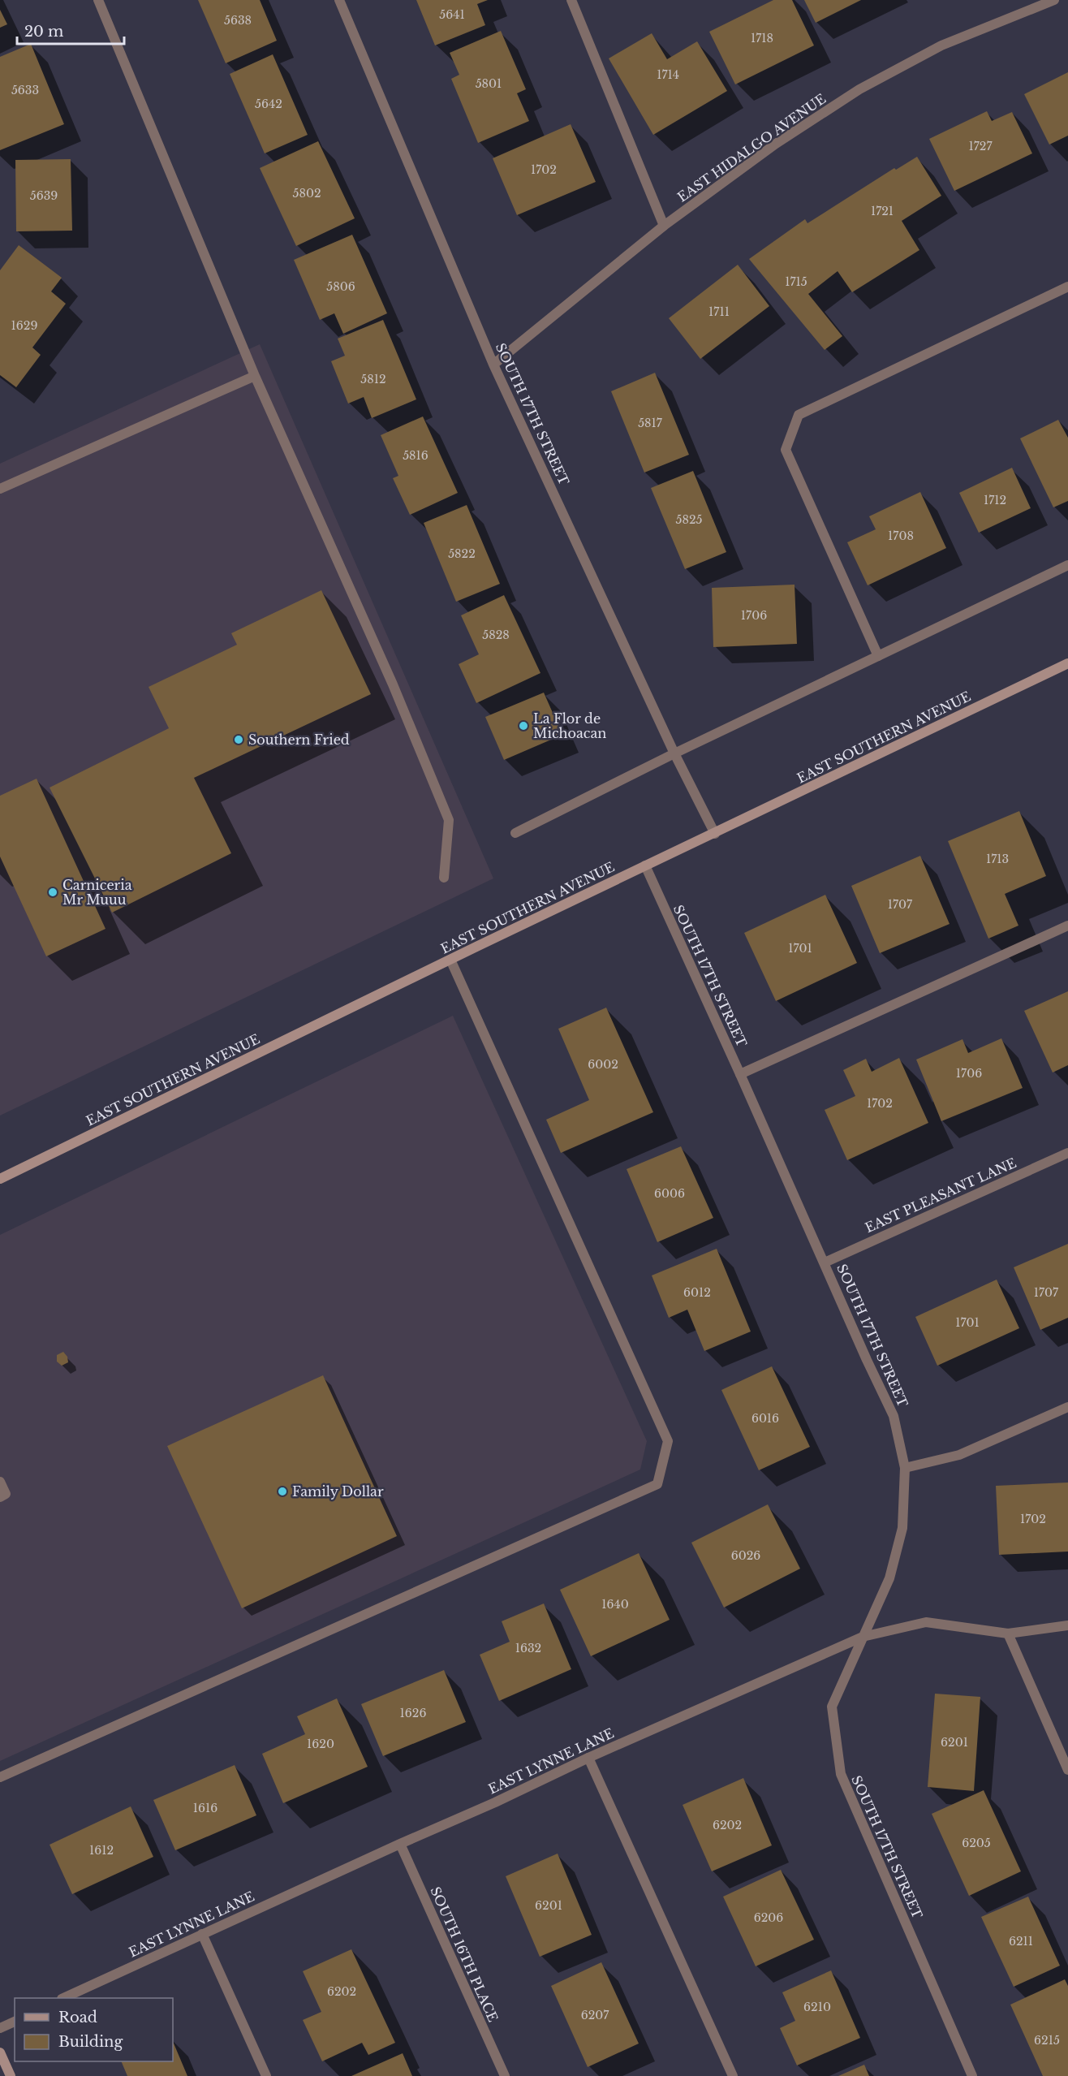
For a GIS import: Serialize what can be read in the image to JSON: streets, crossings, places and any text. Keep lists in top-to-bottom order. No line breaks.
{"streets":{"main road":["EAST SOUTHERN AVENUE"],"street":["EAST HIDALGO AVENUE","SOUTH 17TH STREET","EAST PLEASANT LANE","EAST LYNNE LANE","SOUTH 16TH PLACE"]},"crossings":[["EAST HIDALGO AVENUE","SOUTH 17TH STREET"],["SOUTH 17TH STREET","EAST SOUTHERN AVENUE"],["SOUTH 17TH STREET","EAST PLEASANT LANE"],["SOUTH 17TH STREET","EAST LYNNE LANE"],["EAST LYNNE LANE","SOUTH 16TH PLACE"]],"places":["La Flor de Michoacan","Southern Fried","Carniceria Mr Muuu","Family Dollar"],"house_numbers":["5641","5638","1718","1714","5801","5633","5642","1727","1702","5802","5639","1721","1715","5806","1711","1629","5812","5817","5816","1712","5825","1708","5822","1706","5828","1713","1707","1701","6002","1706","1702","6006","6012","1707","1701","6016","1702","6026","1640","1632","1626","6201","1620","1616","6202","6205","1612","6201","6206","6211","6202","6210","6207","6215"],"legend":["Road","Building"],"scale_bar":"20 m"}
